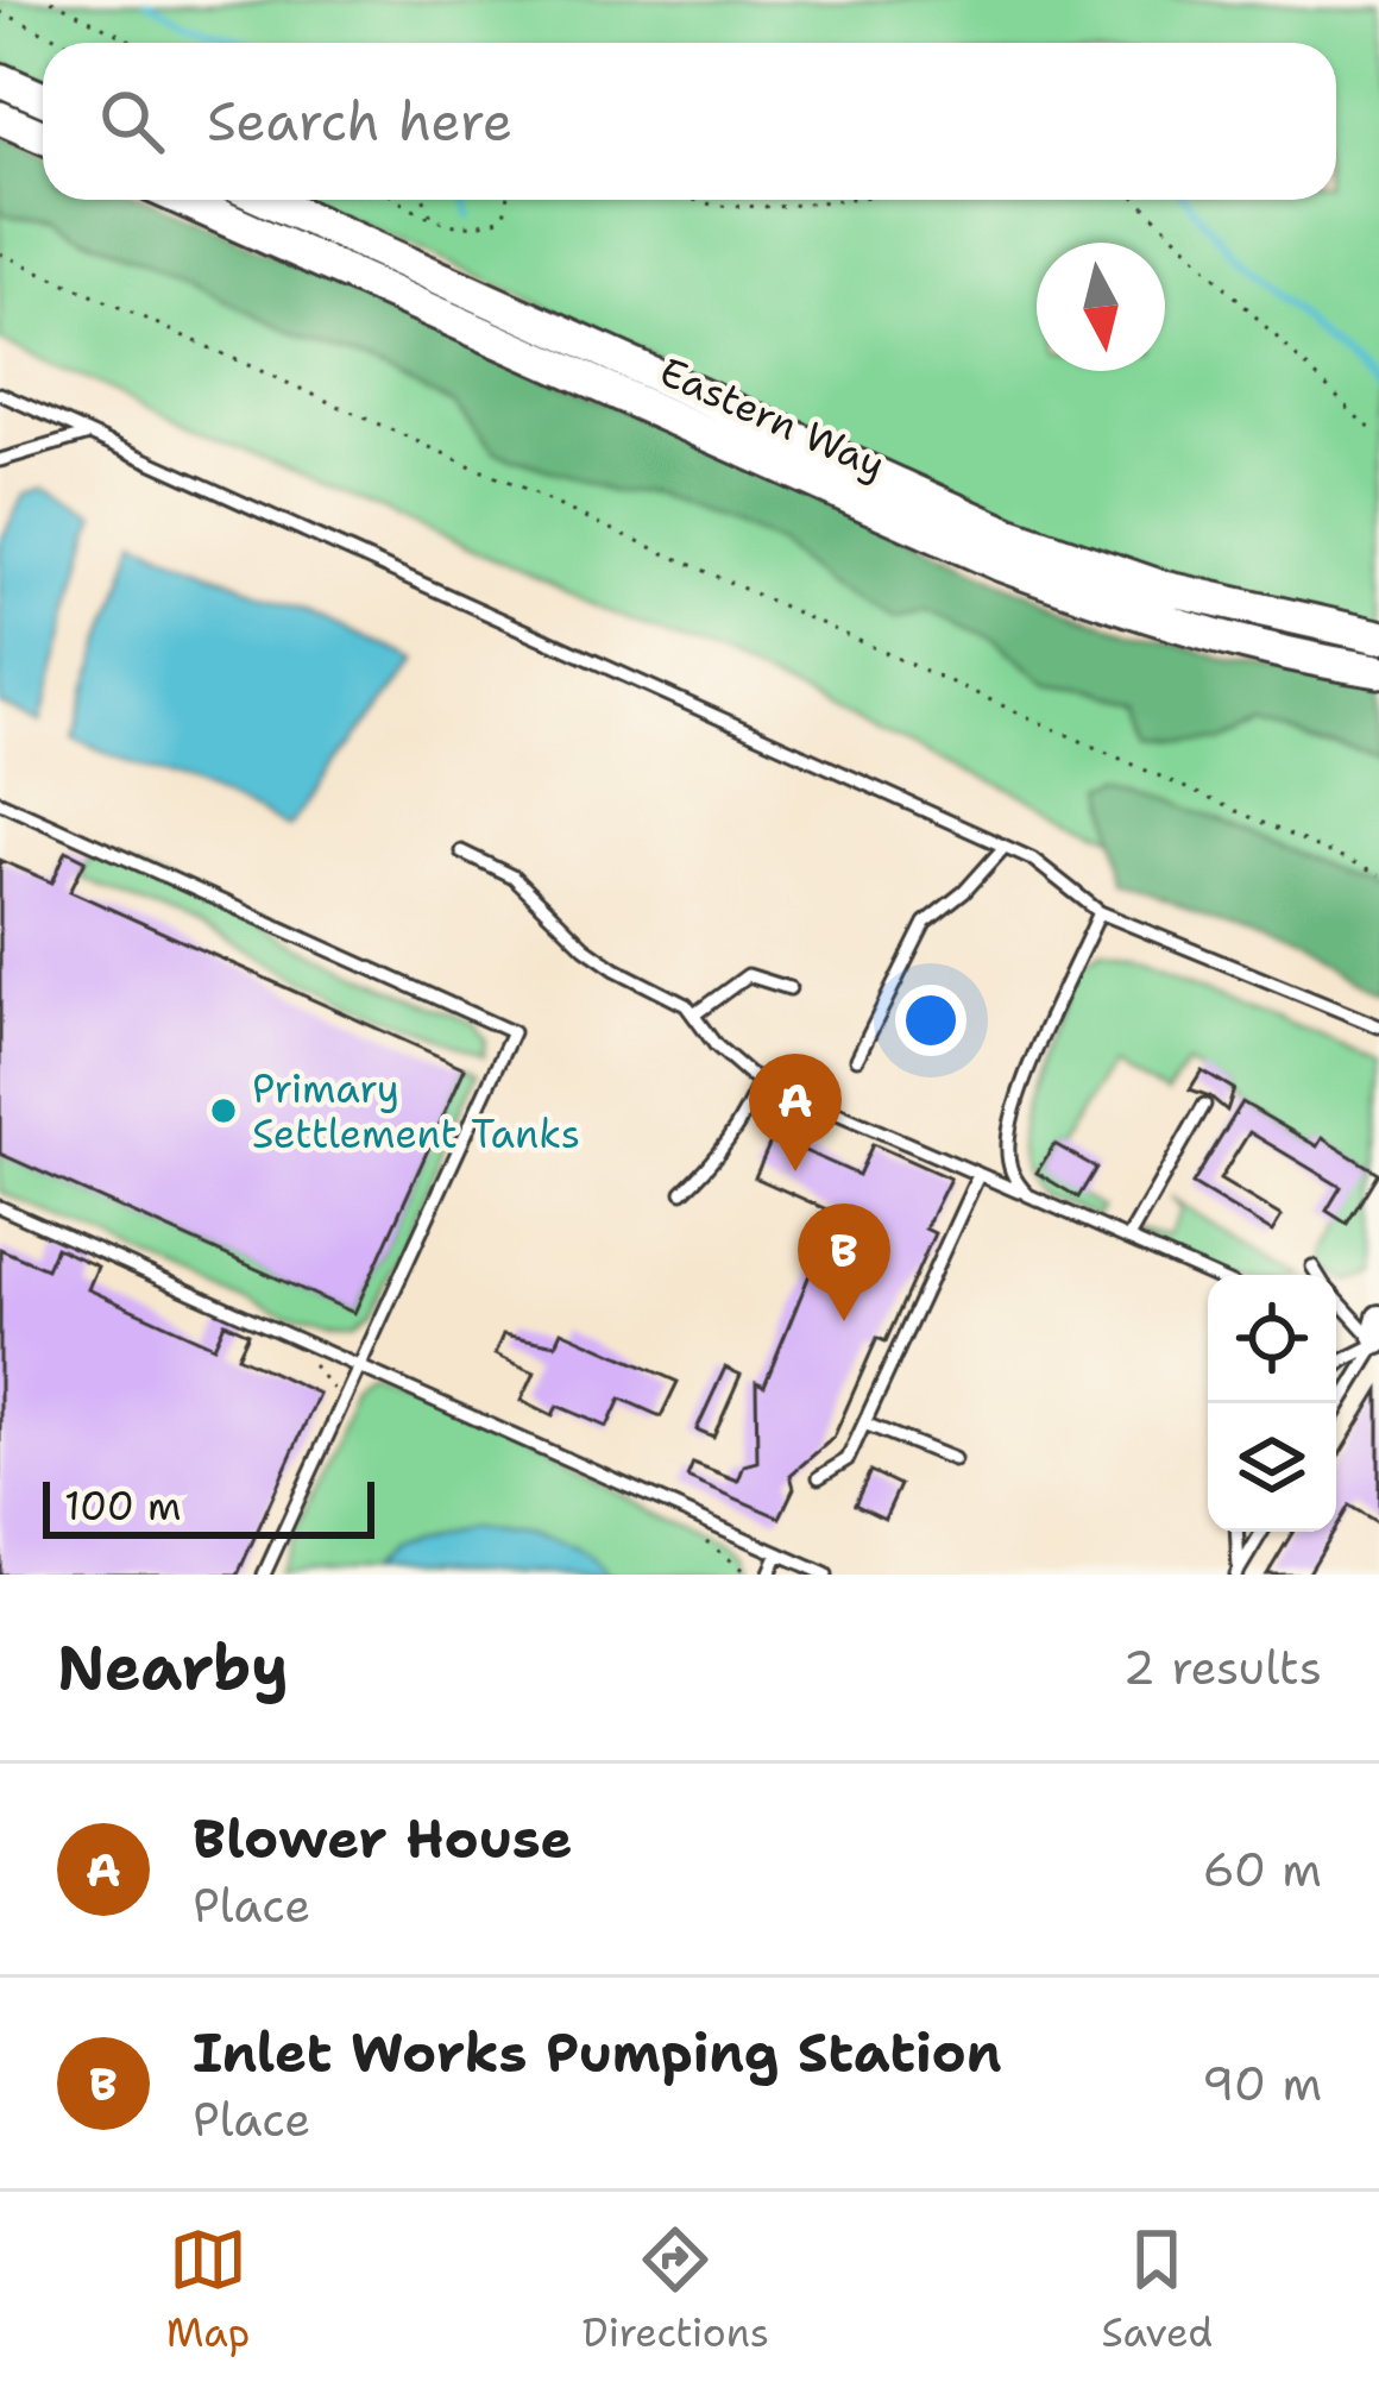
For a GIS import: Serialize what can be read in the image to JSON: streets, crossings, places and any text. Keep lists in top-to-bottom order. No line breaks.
{"streets":{"main road":["Eastern Way"]},"places":["Primary Settlement Tanks"],"scale_bar":"100 m","north":"bottom","page":{"search":"Search here","pins":["A","B"],"scale":"100 m","heading":["Nearby","2 results"],"list":[{"mark":"A","name":"Blower House","note":"Place","value":"60 m"},{"mark":"B","name":"Inlet Works Pumping Station","note":"Place","value":"90 m"}],"nav":["Map","Directions","Saved"]}}
